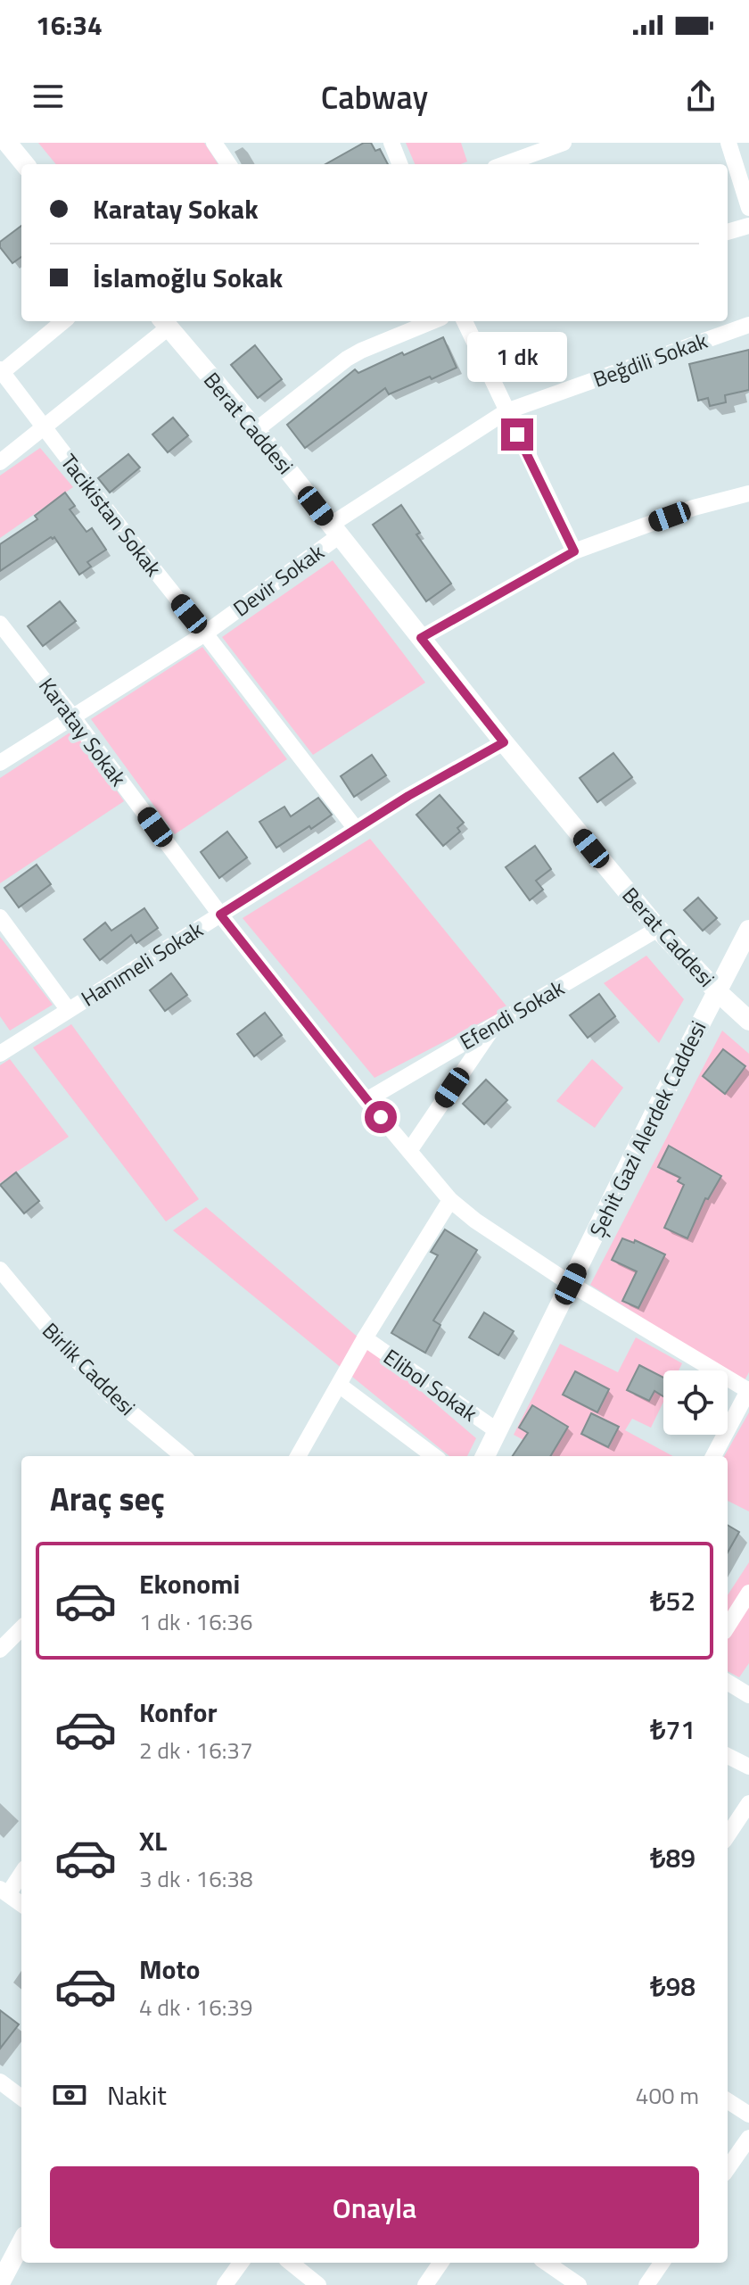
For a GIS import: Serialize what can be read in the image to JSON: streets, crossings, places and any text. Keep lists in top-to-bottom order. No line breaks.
{"streets":{"street":["Beğdili Sokak","Berat Caddesi","Tacikistan Sokak","Devir Sokak","Karatay Sokak","Hanımeli Sokak","Efendi Sokak","Şehit Gazi Alerdek Caddesi","Birlik Caddesi","Elibol Sokak"]},"crossings":[["Beğdili Sokak","Berat Caddesi"],["Beğdili Sokak","Devir Sokak"],["Berat Caddesi","Devir Sokak"],["Berat Caddesi","Hanımeli Sokak"],["Berat Caddesi","Efendi Sokak"],["Berat Caddesi","Şehit Gazi Alerdek Caddesi"],["Tacikistan Sokak","Devir Sokak"],["Tacikistan Sokak","Hanımeli Sokak"],["Devir Sokak","Karatay Sokak"],["Karatay Sokak","Hanımeli Sokak"],["Karatay Sokak","Efendi Sokak"],["Karatay Sokak","Şehit Gazi Alerdek Caddesi"],["Şehit Gazi Alerdek Caddesi","Elibol Sokak"]],"page":{"status":"16:34","header":"Cabway","banner":["Karatay Sokak","İslamoğlu Sokak"],"bubble":"1 dk","heading":"Araç seç","list":[{"name":"Ekonomi","note":"1 dk · 16:36","value":"₺52"},{"name":"Konfor","note":"2 dk · 16:37","value":"₺71"},{"name":"XL","note":"3 dk · 16:38","value":"₺89"},{"name":"Moto","note":"4 dk · 16:39","value":"₺98"}],"pay":["Nakit","400 m"],"buttons":"Onayla"}}
